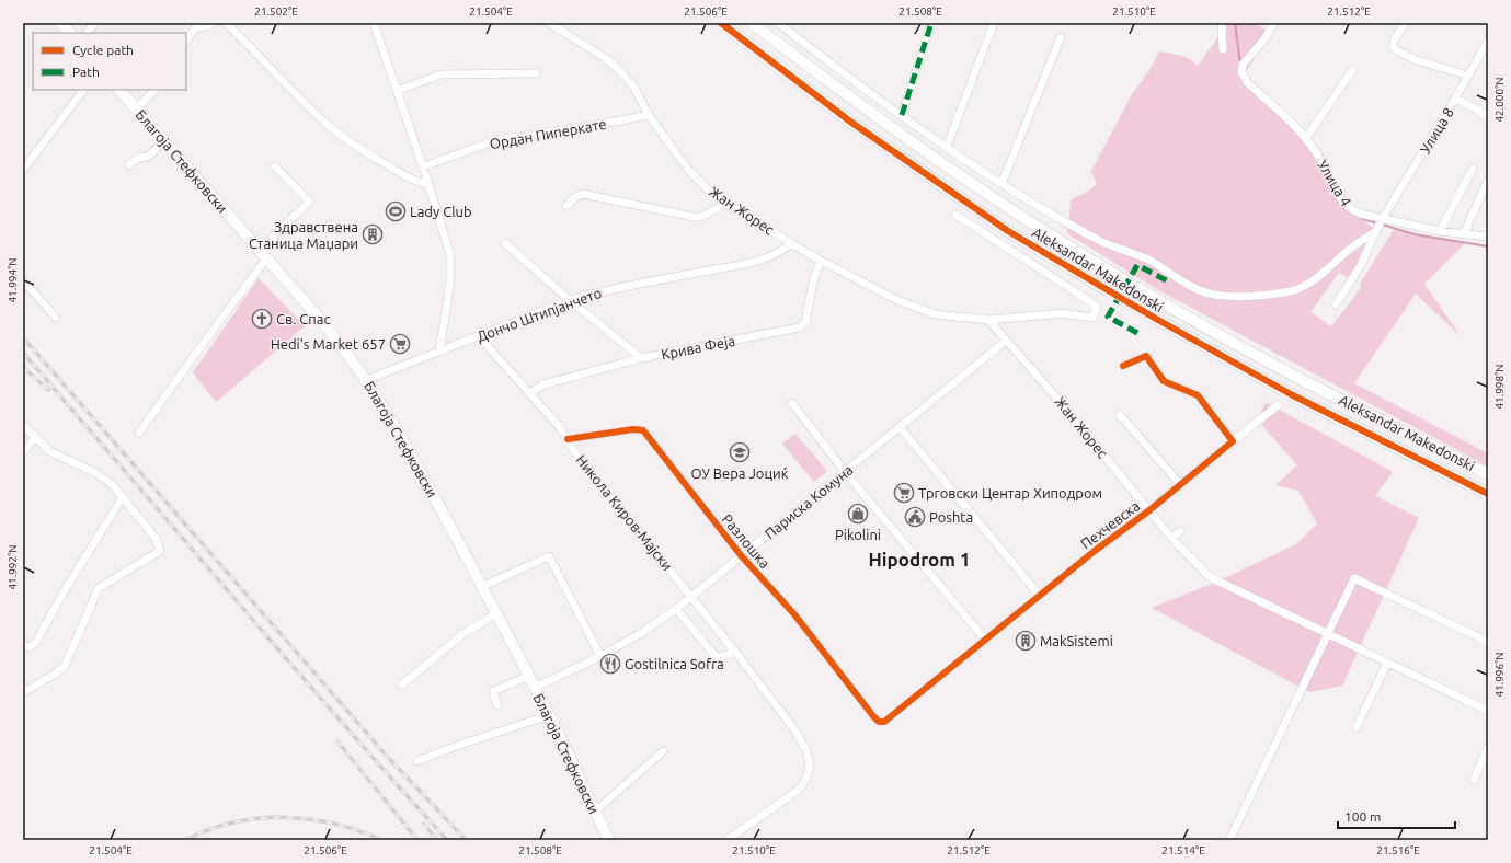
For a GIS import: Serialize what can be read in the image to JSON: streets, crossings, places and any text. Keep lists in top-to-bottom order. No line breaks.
{"streets":{"street":["Улица 8","Ордан Пиперкате","Благоја Стефковски","Улица 4","Жан Жорес","Aleksandar Makedonski","Дончо Штипјанчето","Крива Феја","Париска Комуна","Никола Киров-Мајски","Пехчевска","Разлошка"]},"crossings":[["Улица 8","Улица 4"],["Ордан Пиперкате","Жан Жорес"],["Благоја Стефковски","Дончо Штипјанчето"],["Благоја Стефковски","Париска Комуна"],["Жан Жорес","Дончо Штипјанчето"],["Жан Жорес","Крива Феја"],["Жан Жорес","Париска Комуна"],["Жан Жорес","Пехчевска"],["Дончо Штипјанчето","Никола Киров-Мајски"],["Крива Феја","Никола Киров-Мајски"],["Париска Комуна","Никола Киров-Мајски"],["Париска Комуна","Разлошка"],["Никола Киров-Мајски","Разлошка"],["Пехчевска","Разлошка"]],"districts":["Hipodrom 1"],"places":{"sports":["Lady Club"],"building":["Здравствена Станица Маџари","MakSistemi"],"church":["Св. Спас"],"supermarket":["Hedi's Market 657","Трговски Центар Хиподром"],"school or university":["ОУ Вера Јоциќ"],"shop":["Pikolini"],"public building":["Poshta"],"restaurant":["Gostilnica Sofra"]},"legend":["Cycle path","Path"],"scale_bar":"100 m","coordinates":["21.502°E","21.504°E","21.506°E","21.508°E","21.510°E","21.512°E","42.000°N","41.994°N","41.998°N","41.992°N","41.996°N","21.514°E","21.516°E"]}
